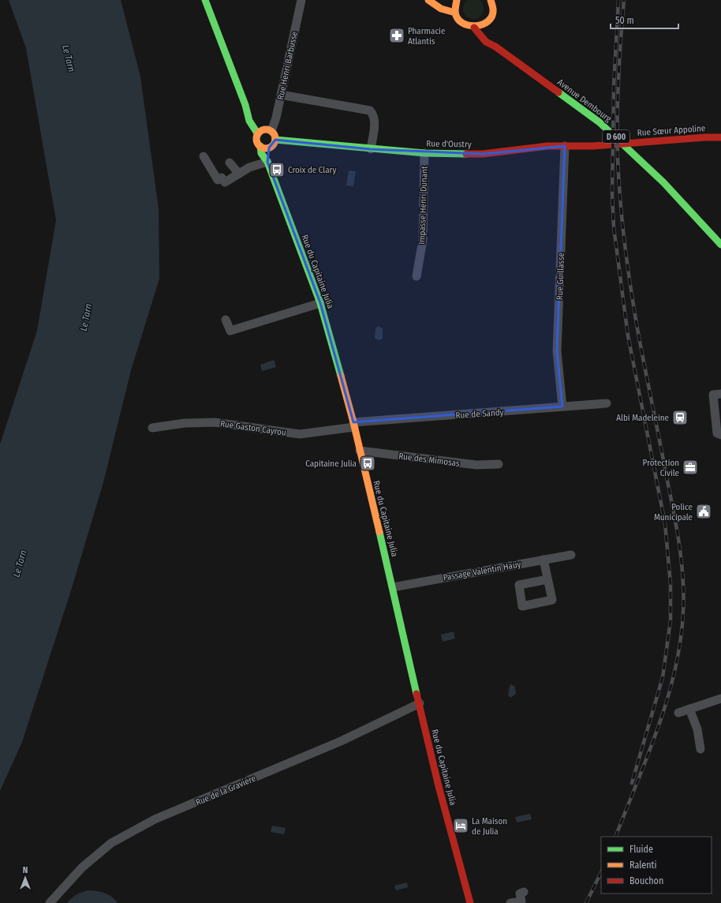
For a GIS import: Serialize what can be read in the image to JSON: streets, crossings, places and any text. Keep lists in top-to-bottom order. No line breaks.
{"streets":{"street":["Rue Henri Barbusse","Avenue Dembourg","Rue Sœur Appoline","D 600","Rue d'Oustry","Impasse Henri Dunant","Rue du Capitaine Julia","Rue Guillasse","Rue de Sandy","Rue Gaston Cayrou","Rue des Mimosas","Passage Valentin Haüy","Rue de la Gravière"]},"crossings":[["Rue Henri Barbusse","Rue d'Oustry"],["Rue Henri Barbusse","Rue du Capitaine Julia"],["Avenue Dembourg","Rue Sœur Appoline"],["Avenue Dembourg","Rue d'Oustry"],["Rue Sœur Appoline","Rue d'Oustry"],["Rue d'Oustry","Impasse Henri Dunant"],["Rue d'Oustry","Rue du Capitaine Julia"],["Rue d'Oustry","Rue Guillasse"],["Rue du Capitaine Julia","Rue de Sandy"],["Rue du Capitaine Julia","Rue Gaston Cayrou"],["Rue du Capitaine Julia","Rue des Mimosas"],["Rue du Capitaine Julia","Passage Valentin Haüy"],["Rue du Capitaine Julia","Rue de la Gravière"],["Rue Guillasse","Rue de Sandy"],["Rue de Sandy","Rue Gaston Cayrou"]],"water":["Le Tarn"],"places":{"pharmacy":["Pharmacie Atlantis"],"bus stop":["Croix de Clary","Capitaine Julia"],"station":["Albi Madeleine"],"office":["Protection Civile"],"public building":["Police Municipale"],"hotel":["La Maison de Julia"]},"legend":["Fluide","Ralenti","Bouchon"],"scale_bar":"50 m","north":"top"}
